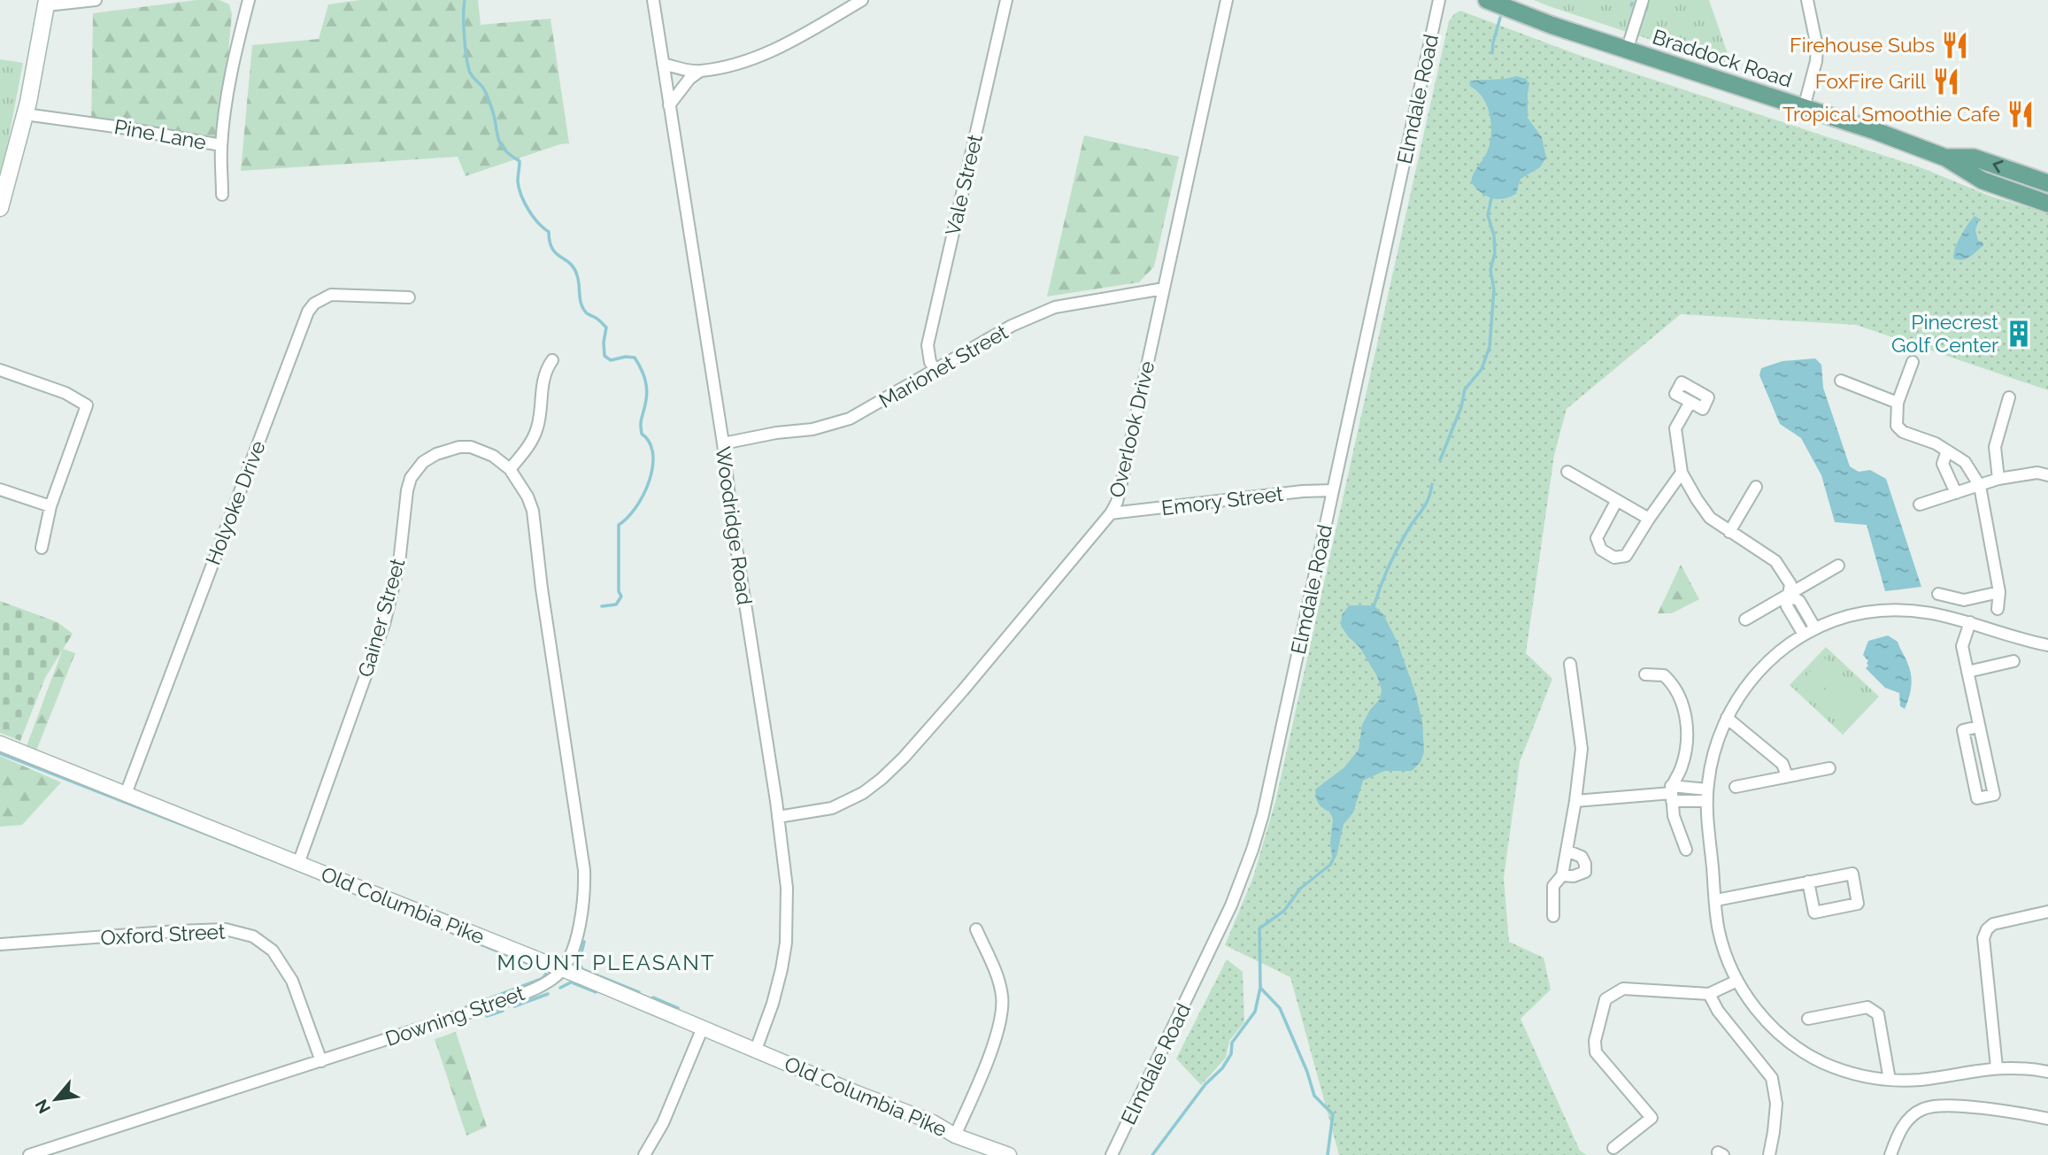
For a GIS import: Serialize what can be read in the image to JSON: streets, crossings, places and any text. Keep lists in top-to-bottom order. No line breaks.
{"streets":{"main road":["Braddock Road"],"street":["Elmdale Road","Pine Lane","Vale Street","Marionet Street","Overlook Drive","Emory Street","Holyoke Drive","Woodridge Road","Gainer Street","Old Columbia Pike","Oxford Street","Downing Street"]},"crossings":[["Elmdale Road","Emory Street"],["Vale Street","Marionet Street"],["Marionet Street","Overlook Drive"],["Marionet Street","Woodridge Road"],["Overlook Drive","Emory Street"],["Overlook Drive","Woodridge Road"],["Holyoke Drive","Old Columbia Pike"],["Woodridge Road","Old Columbia Pike"],["Gainer Street","Old Columbia Pike"],["Old Columbia Pike","Downing Street"],["Oxford Street","Downing Street"]],"districts":["MOUNT PLEASANT"],"places":{"restaurant":["Firehouse Subs","FoxFire Grill","Tropical Smoothie Cafe"],"building":["Pinecrest Golf Center"]},"north":"bottom left"}
